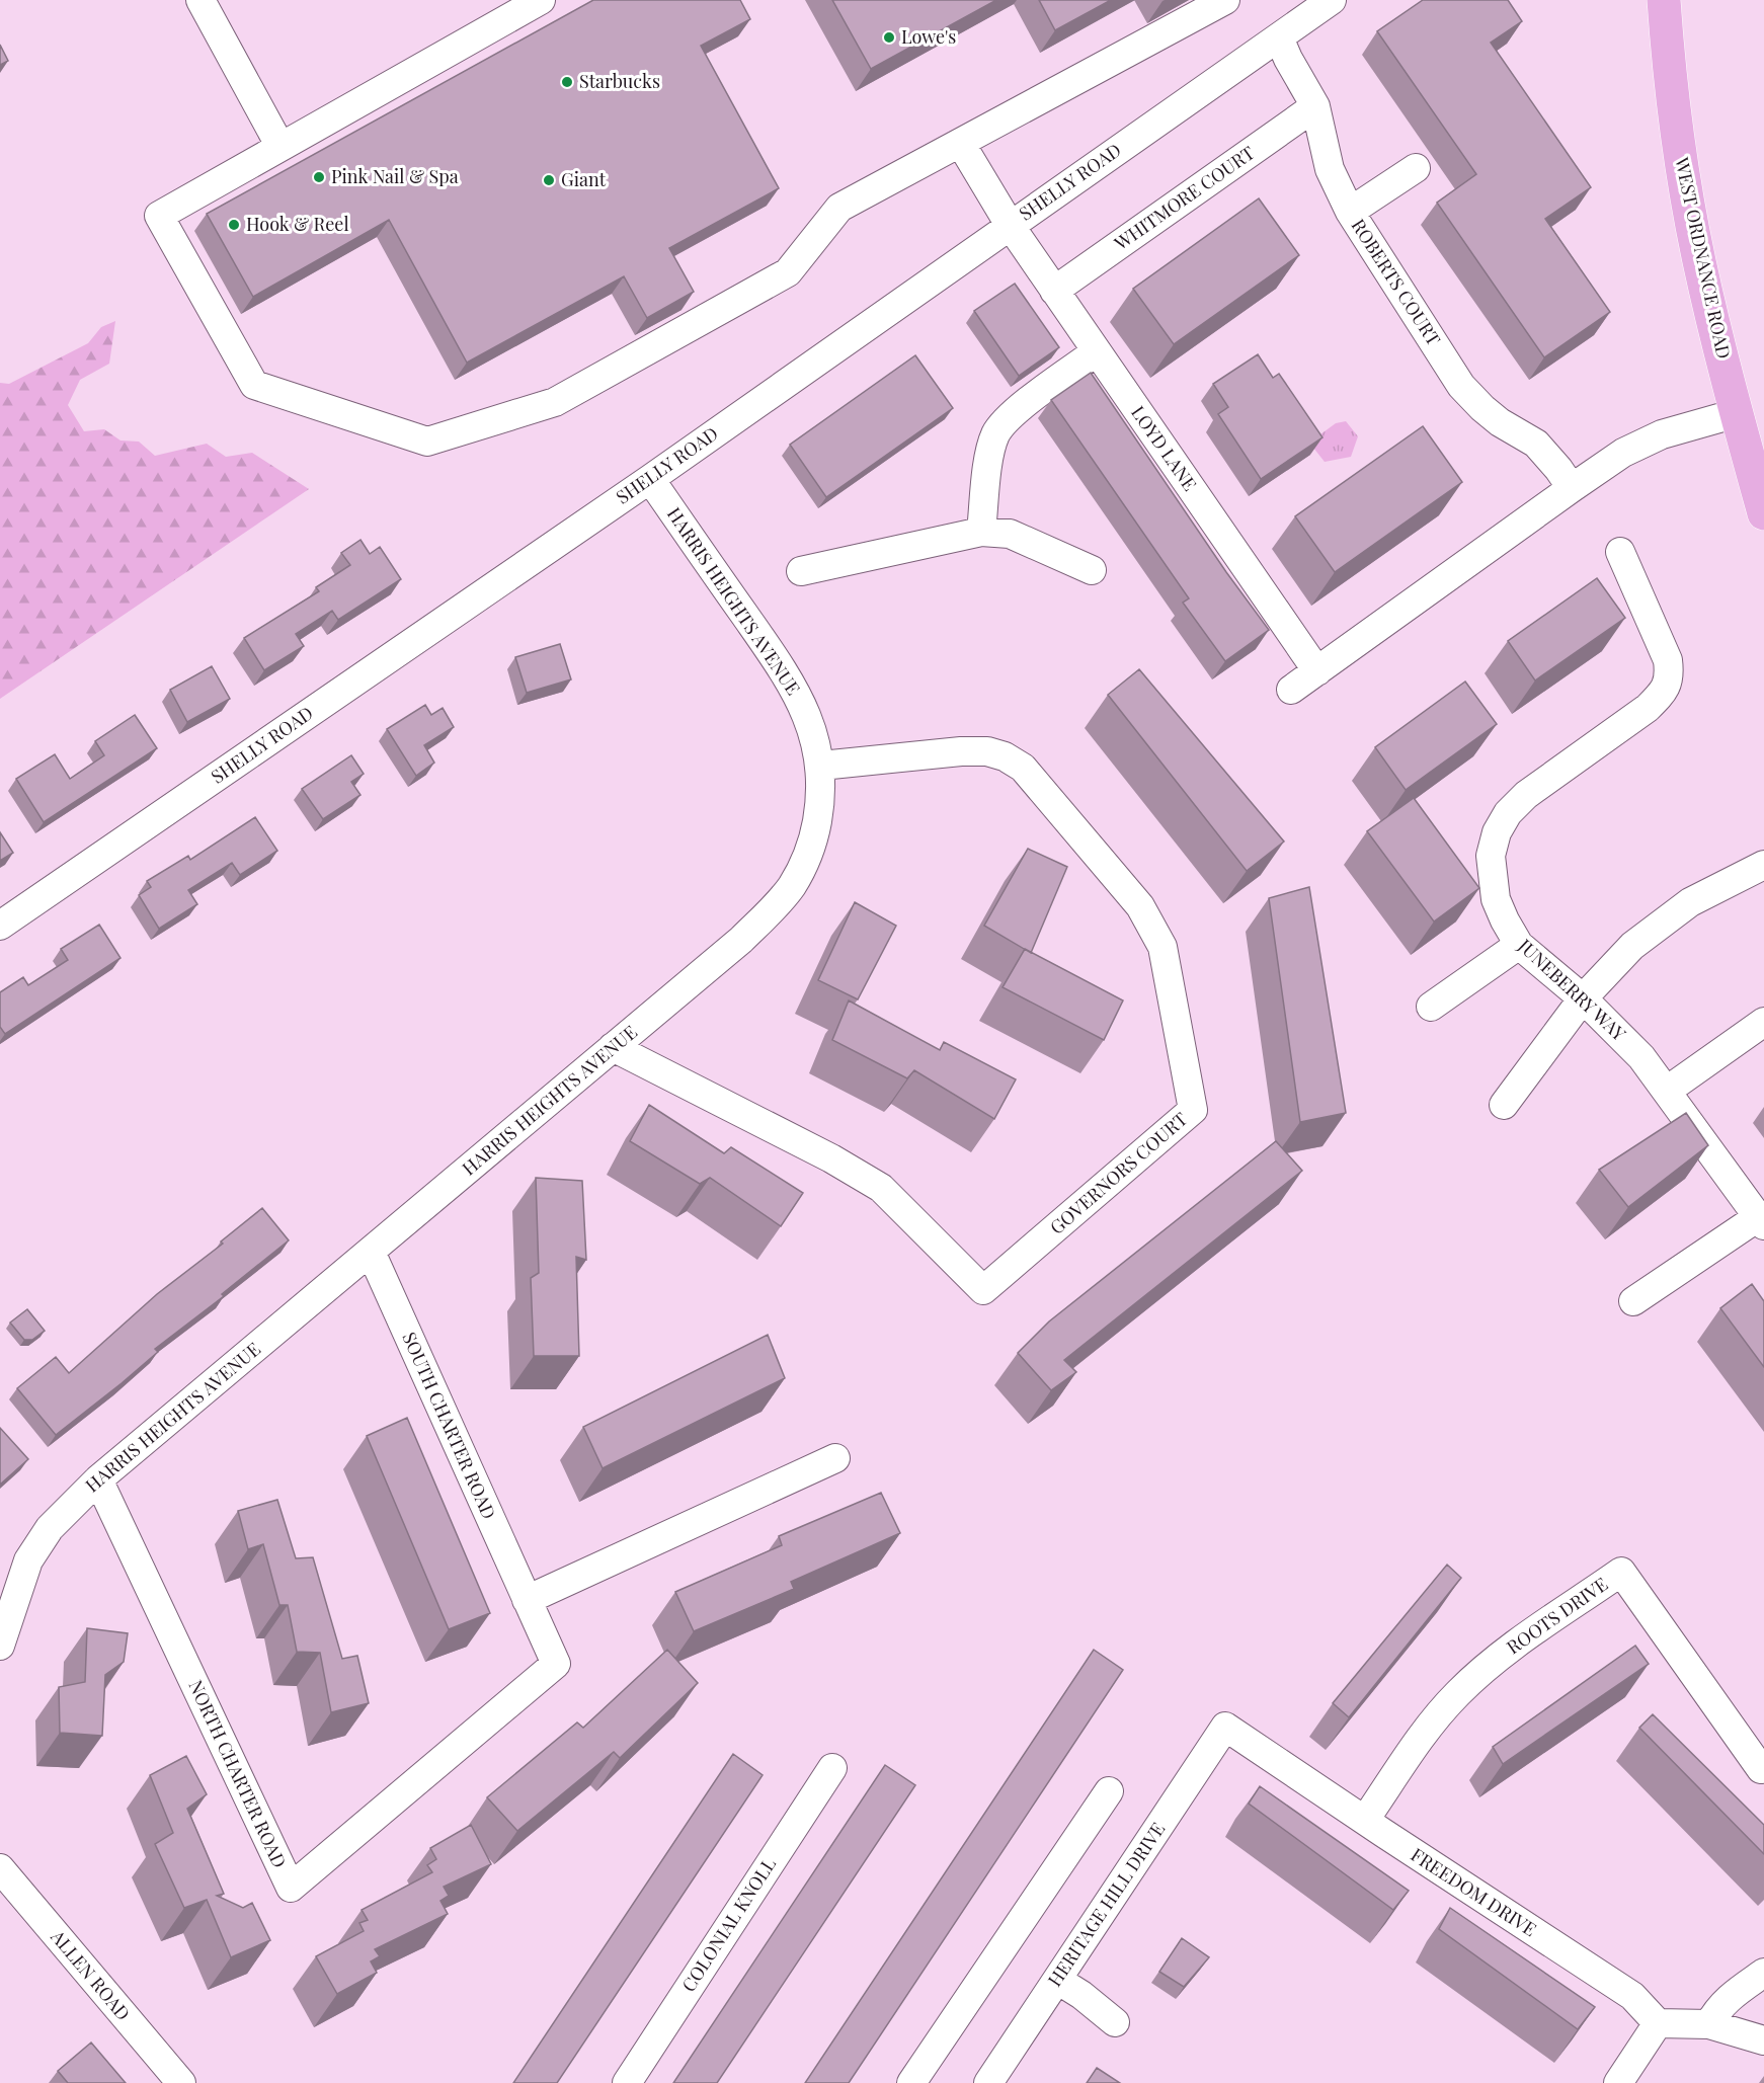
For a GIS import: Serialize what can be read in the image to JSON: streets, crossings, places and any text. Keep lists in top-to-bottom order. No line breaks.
{"streets":{"main road":["WEST ORDNANCE ROAD"],"street":["SHELLY ROAD","WHITMORE COURT","ROBERTS COURT","LOYD LANE","HARRIS HEIGHTS AVENUE","JUNEBERRY WAY","GOVERNORS COURT","SOUTH CHARTER ROAD","ROOTS DRIVE","NORTH CHARTER ROAD","FREEDOM DRIVE","HERITAGE HILL DRIVE","COLONIAL KNOLL","ALLEN ROAD"]},"crossings":[["SHELLY ROAD","ROBERTS COURT"],["SHELLY ROAD","LOYD LANE"],["SHELLY ROAD","HARRIS HEIGHTS AVENUE"],["WHITMORE COURT","ROBERTS COURT"],["WHITMORE COURT","LOYD LANE"],["HARRIS HEIGHTS AVENUE","GOVERNORS COURT"],["HARRIS HEIGHTS AVENUE","SOUTH CHARTER ROAD"],["HARRIS HEIGHTS AVENUE","NORTH CHARTER ROAD"],["SOUTH CHARTER ROAD","NORTH CHARTER ROAD"],["ROOTS DRIVE","FREEDOM DRIVE"],["FREEDOM DRIVE","HERITAGE HILL DRIVE"]],"places":["Lowe's","Starbucks","Pink Nail & Spa","Giant","Hook & Reel"]}
